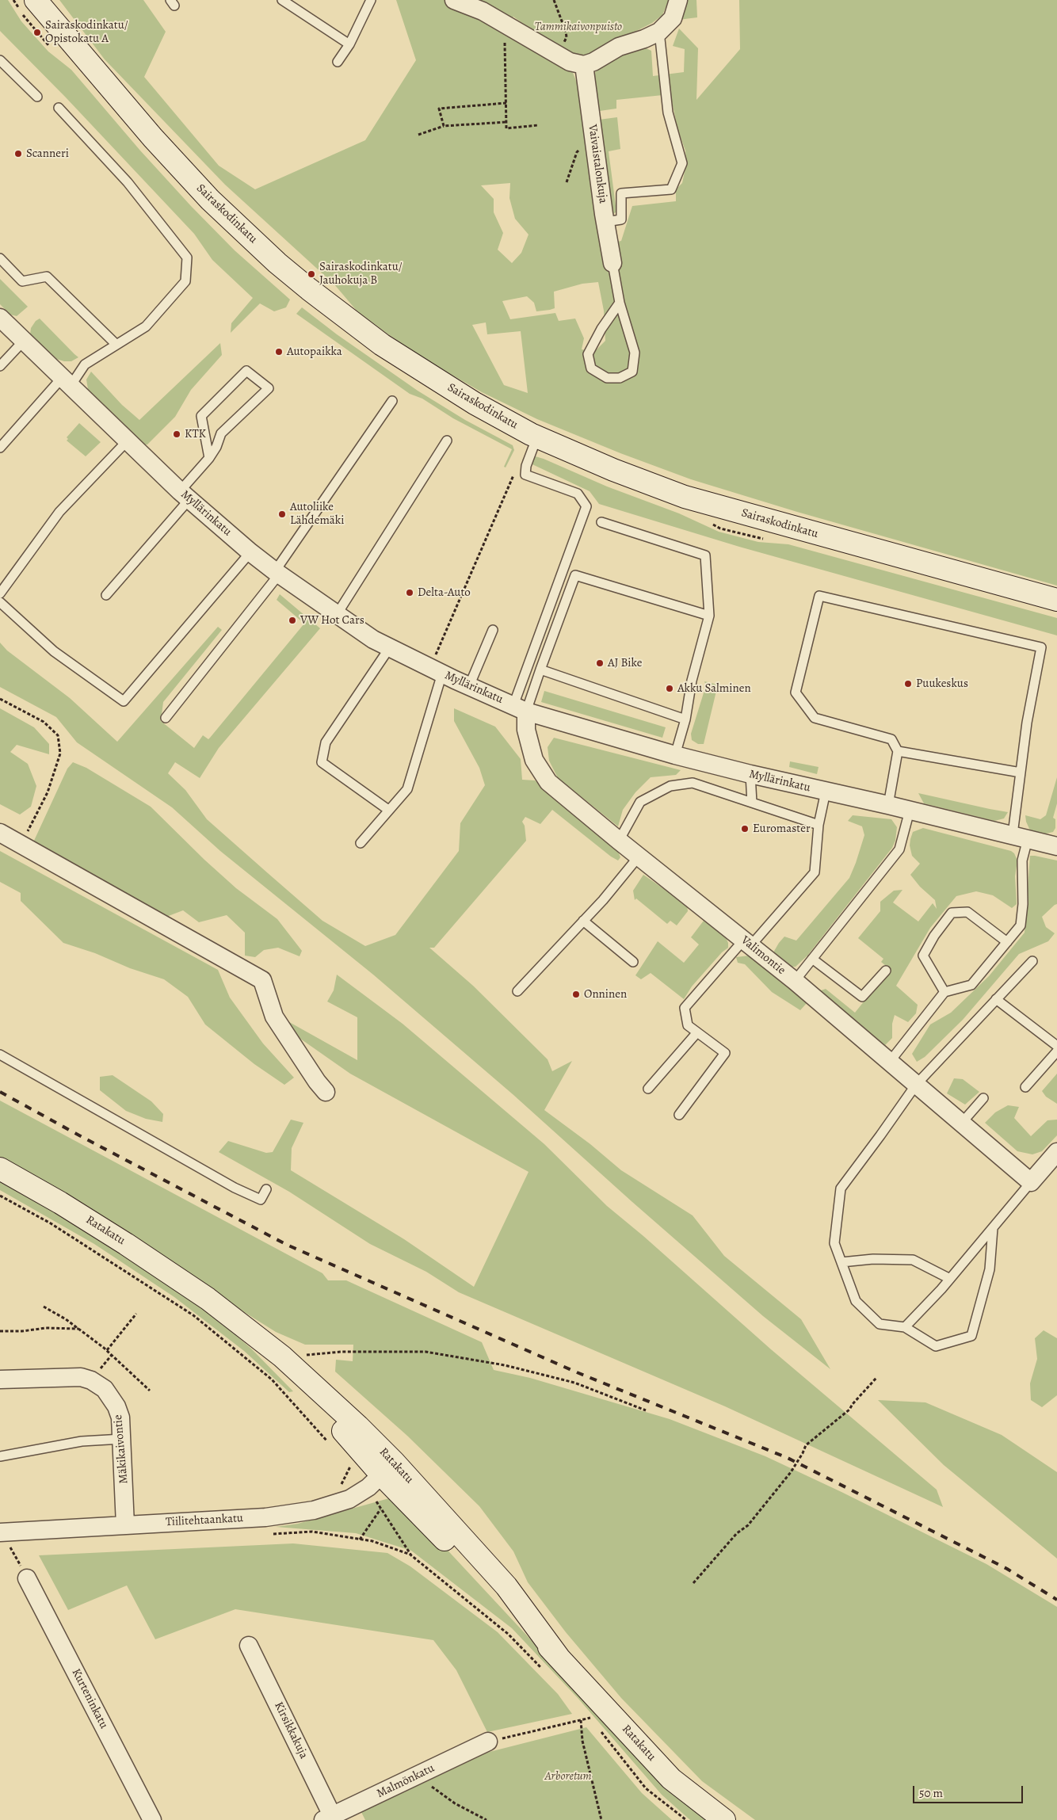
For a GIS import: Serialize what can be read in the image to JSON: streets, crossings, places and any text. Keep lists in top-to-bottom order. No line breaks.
{"streets":{"main road":["Sairaskodinkatu","Ratakatu"],"street":["Vaivaistalonkuja","Myllärinkatu","Valimontie","Mäkikaivontie","Tiilitehtaankatu","Kurteninkatu","Kirsikkakuja","Malmönkatu"]},"crossings":[["Myllärinkatu","Valimontie"],["Ratakatu","Tiilitehtaankatu"],["Mäkikaivontie","Tiilitehtaankatu"],["Kirsikkakuja","Malmönkatu"]],"parks":["Tammikaivonpuisto","Arboretum"],"places":["Sairaskodinkatu/ Opistokatu A","Scanneri","Sairaskodinkatu/ Jauhokuja B","Autopaikka","KTK","Autoliike Lähdemäki","Delta-Auto","VW Hot Cars","AJ Bike","Puukeskus","Akku Salminen","Euromaster","Onninen"],"scale_bar":"50 m"}
